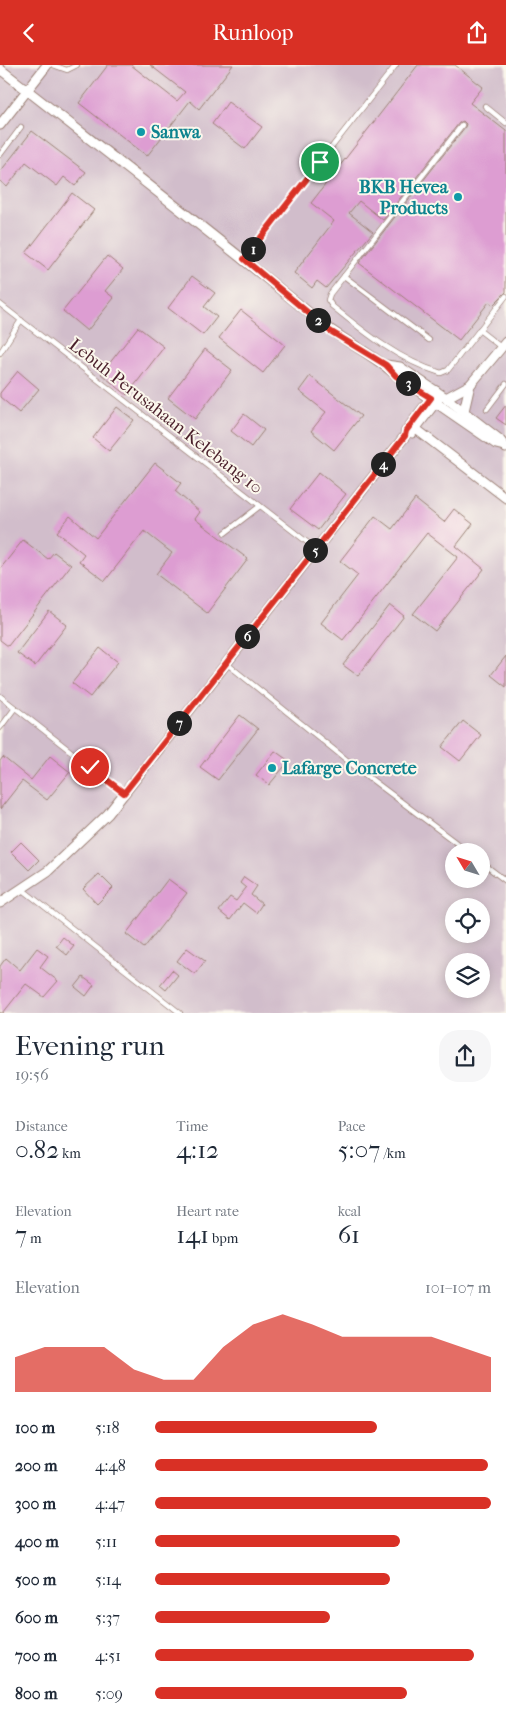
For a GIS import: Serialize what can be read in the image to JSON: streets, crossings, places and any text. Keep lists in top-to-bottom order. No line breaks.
{"streets":{"lane":["Lebuh Perusahaan Kelebang 10"]},"places":["Sanwa","BKB Hevea Products","Lafarge Concrete"],"north":"top left","page":{"header":"Runloop","pins":["1","2","3","4","5","6","7"],"heading":["Evening run","19:56"],"stats":[["Distance","0.82 km"],["Time","4:12"],["Pace","5:07 /km"],["Elevation","7 m"],["Heart rate","141 bpm"],["kcal","61"]],"chart":["Elevation","101–107 m"],"list":[{"name":"100 m","note":"5:18"},{"name":"200 m","note":"4:48"},{"name":"300 m","note":"4:47"},{"name":"400 m","note":"5:11"},{"name":"500 m","note":"5:14"},{"name":"600 m","note":"5:37"},{"name":"700 m","note":"4:51"},{"name":"800 m","note":"5:09"}]}}
